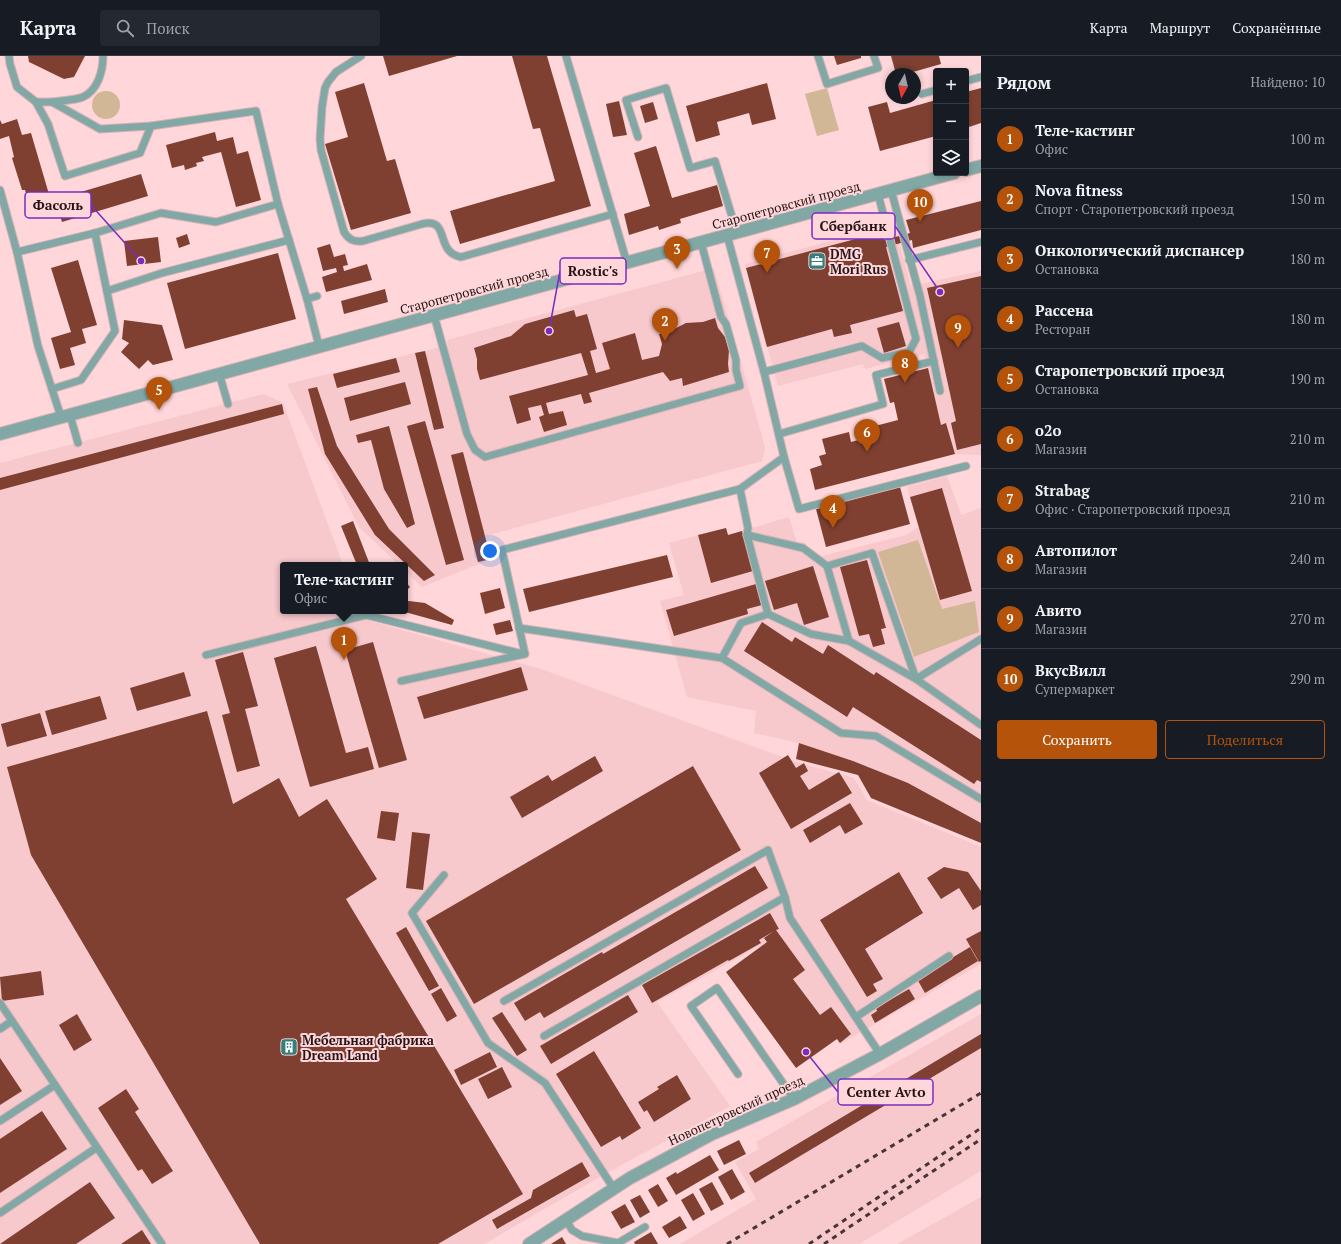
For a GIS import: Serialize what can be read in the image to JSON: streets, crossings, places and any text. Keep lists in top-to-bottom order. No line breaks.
{"streets":{"street":["Старопетровский проезд","Новопетровский проезд"]},"places":{"other":["Фасоль","Сбербанк","Rostic's","Center Avto"],"office":["DMG Mori Rus"],"building":["Мебельная фабрика Dream Land"]},"north":"bottom","page":{"header":"Карта","search":"Поиск","nav":["Карта","Маршрут","Сохранённые"],"heading":["Рядом","Найдено: 10"],"map_buttons":["+","−"],"list":[{"mark":"1","name":"Теле-кастинг","note":"Офис","value":"100 m"},{"mark":"2","name":"Nova fitness","note":"Спорт · Старопетровский проезд","value":"150 m"},{"mark":"3","name":"Онкологический диспансер","note":"Остановка","value":"180 m"},{"mark":"4","name":"Рассена","note":"Ресторан","value":"180 m"},{"mark":"5","name":"Старопетровский проезд","note":"Остановка","value":"190 m"},{"mark":"6","name":"o2o","note":"Магазин","value":"210 m"},{"mark":"7","name":"Strabag","note":"Офис · Старопетровский проезд","value":"210 m"},{"mark":"8","name":"Автопилот","note":"Магазин","value":"240 m"},{"mark":"9","name":"Авито","note":"Магазин","value":"270 m"},{"mark":"10","name":"ВкусВилл","note":"Супермаркет","value":"290 m"}],"pins":["10","3","7","2","9","8","5","6","4","1"],"popup":["Теле-кастинг","Офис"],"buttons":["Сохранить","Поделиться"]}}
